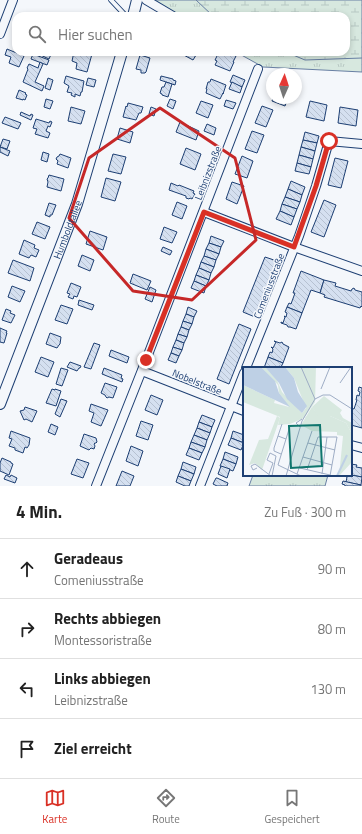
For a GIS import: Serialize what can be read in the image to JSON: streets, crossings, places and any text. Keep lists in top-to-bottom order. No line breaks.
{"streets":{"street":["Leibnizstraße","Humboldtallee","Comeniusstraße","Nobelstraße"]},"crossings":[["Leibnizstraße","Nobelstraße"]],"north":"top","page":{"search":"Hier suchen","heading":["4 Min.","Zu Fuß · 300 m"],"list":[["Geradeaus","Comeniusstraße","90 m"],["Rechts abbiegen","Montessoristraße","80 m"],["Links abbiegen","Leibnizstraße","130 m"],"Ziel erreicht"],"nav":["Karte","Route","Gespeichert"]}}
